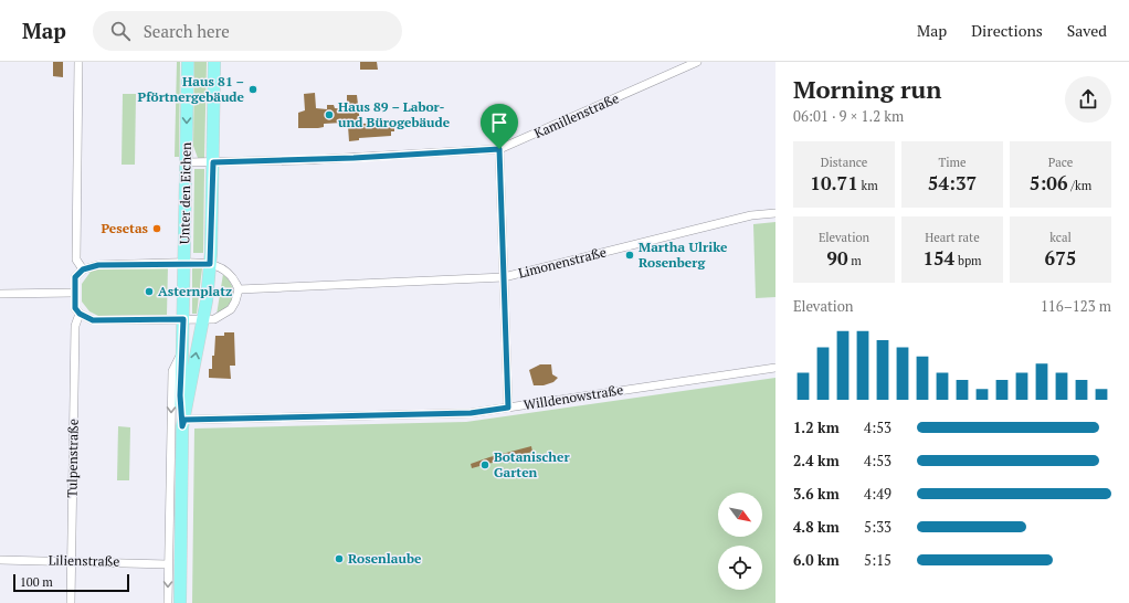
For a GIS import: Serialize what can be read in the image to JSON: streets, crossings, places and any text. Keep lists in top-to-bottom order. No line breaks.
{"streets":{"main road":["Unter den Eichen"],"street":["Kamillenstraße","Limonenstraße","Willdenowstraße","Tulpenstraße","Lilienstraße"]},"crossings":[["Kamillenstraße","Unter den Eichen"],["Unter den Eichen","Willdenowstraße"],["Unter den Eichen","Lilienstraße"],["Tulpenstraße","Lilienstraße"]],"places":["Haus 81 – Pförtnergebäude","Haus 89 – Labor- und Bürogebäude","Pesetas","Martha Ulrike Rosenberg","Asternplatz","Botanischer Garten","Rosenlaube"],"scale_bar":"100 m","north":"bottom right","page":{"header":"Map","search":"Search here","nav":["Map","Directions","Saved"],"heading":["Morning run","06:01 · 9 × 1.2 km"],"stats":[["Distance","10.71 km"],["Time","54:37"],["Pace","5:06 /km"],["Elevation","90 m"],["Heart rate","154 bpm"],["kcal","675"]],"chart":["Elevation","116–123 m"],"list":[{"name":"1.2 km","note":"4:53"},{"name":"2.4 km","note":"4:53"},{"name":"3.6 km","note":"4:49"},{"name":"4.8 km","note":"5:33"},{"name":"6.0 km","note":"5:15"}],"scale":"100 m"}}
